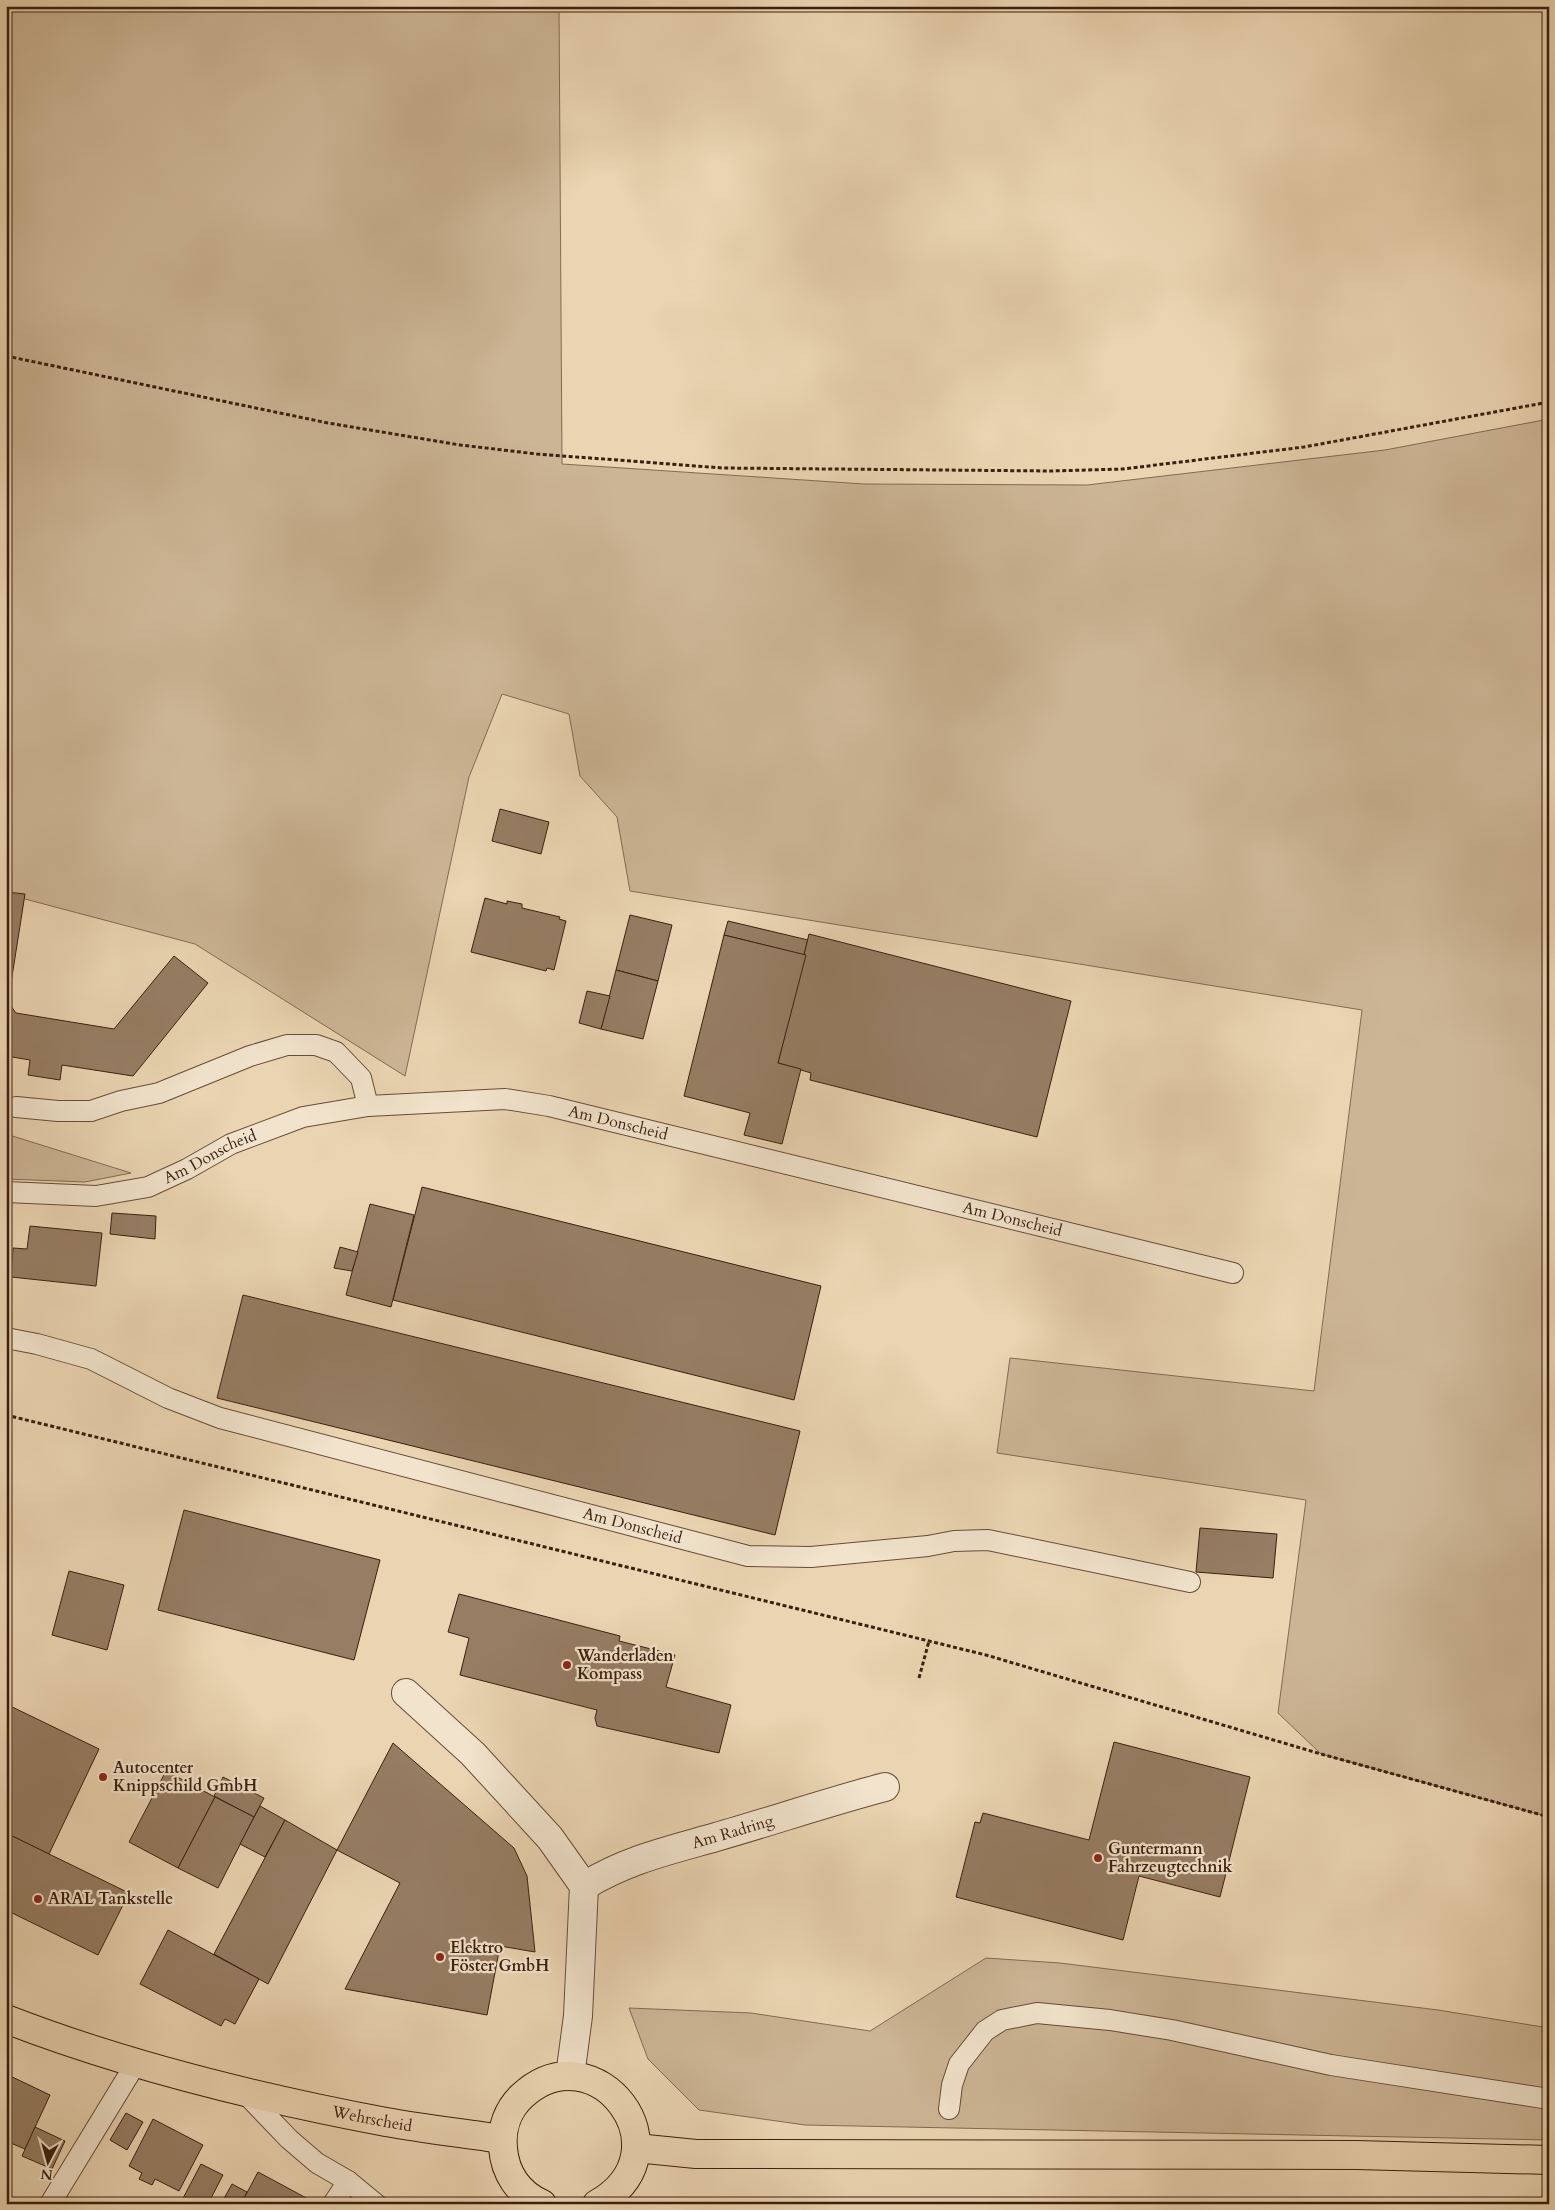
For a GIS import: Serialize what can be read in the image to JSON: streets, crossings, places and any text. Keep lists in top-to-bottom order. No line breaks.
{"streets":{"main road":["Wehrscheid"],"street":["Am Radring"],"lane":["Am Donscheid"]},"places":["Wanderladen Kompass","Autocenter Knippschild GmbH","Guntermann Fahrzeugtechnik","ARAL Tankstelle","Elektro Föster GmbH"],"north":"bottom"}
